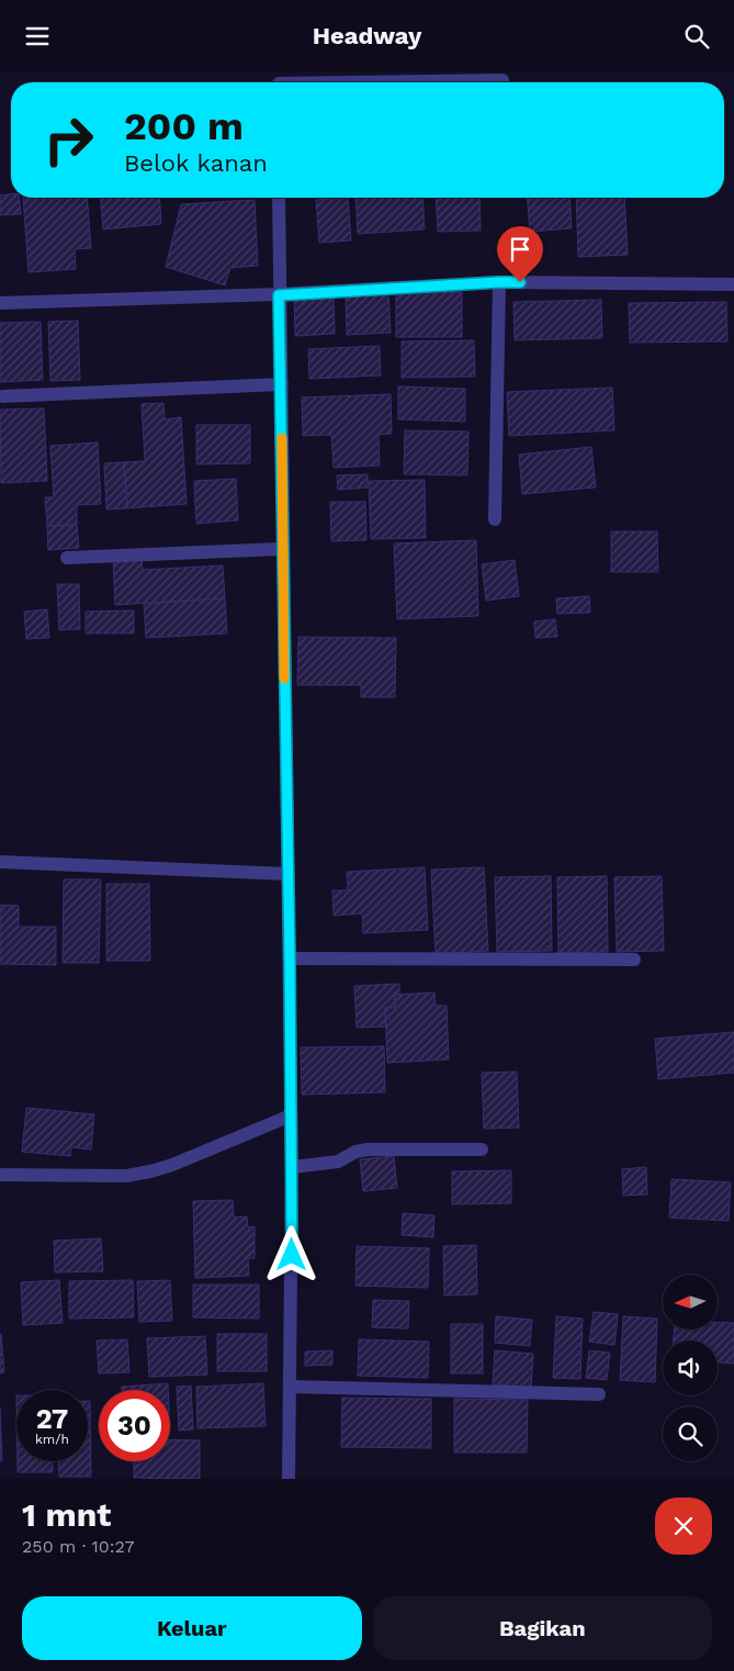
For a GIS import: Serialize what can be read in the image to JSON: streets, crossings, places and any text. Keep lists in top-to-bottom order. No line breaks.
{"north":"left","page":{"header":"Headway","turn":["200 m","Belok kanan"],"speed":"27 km/h","limit":"30","heading":["1 mnt","250 m · 10:27"],"buttons":["Keluar","Bagikan"]}}
